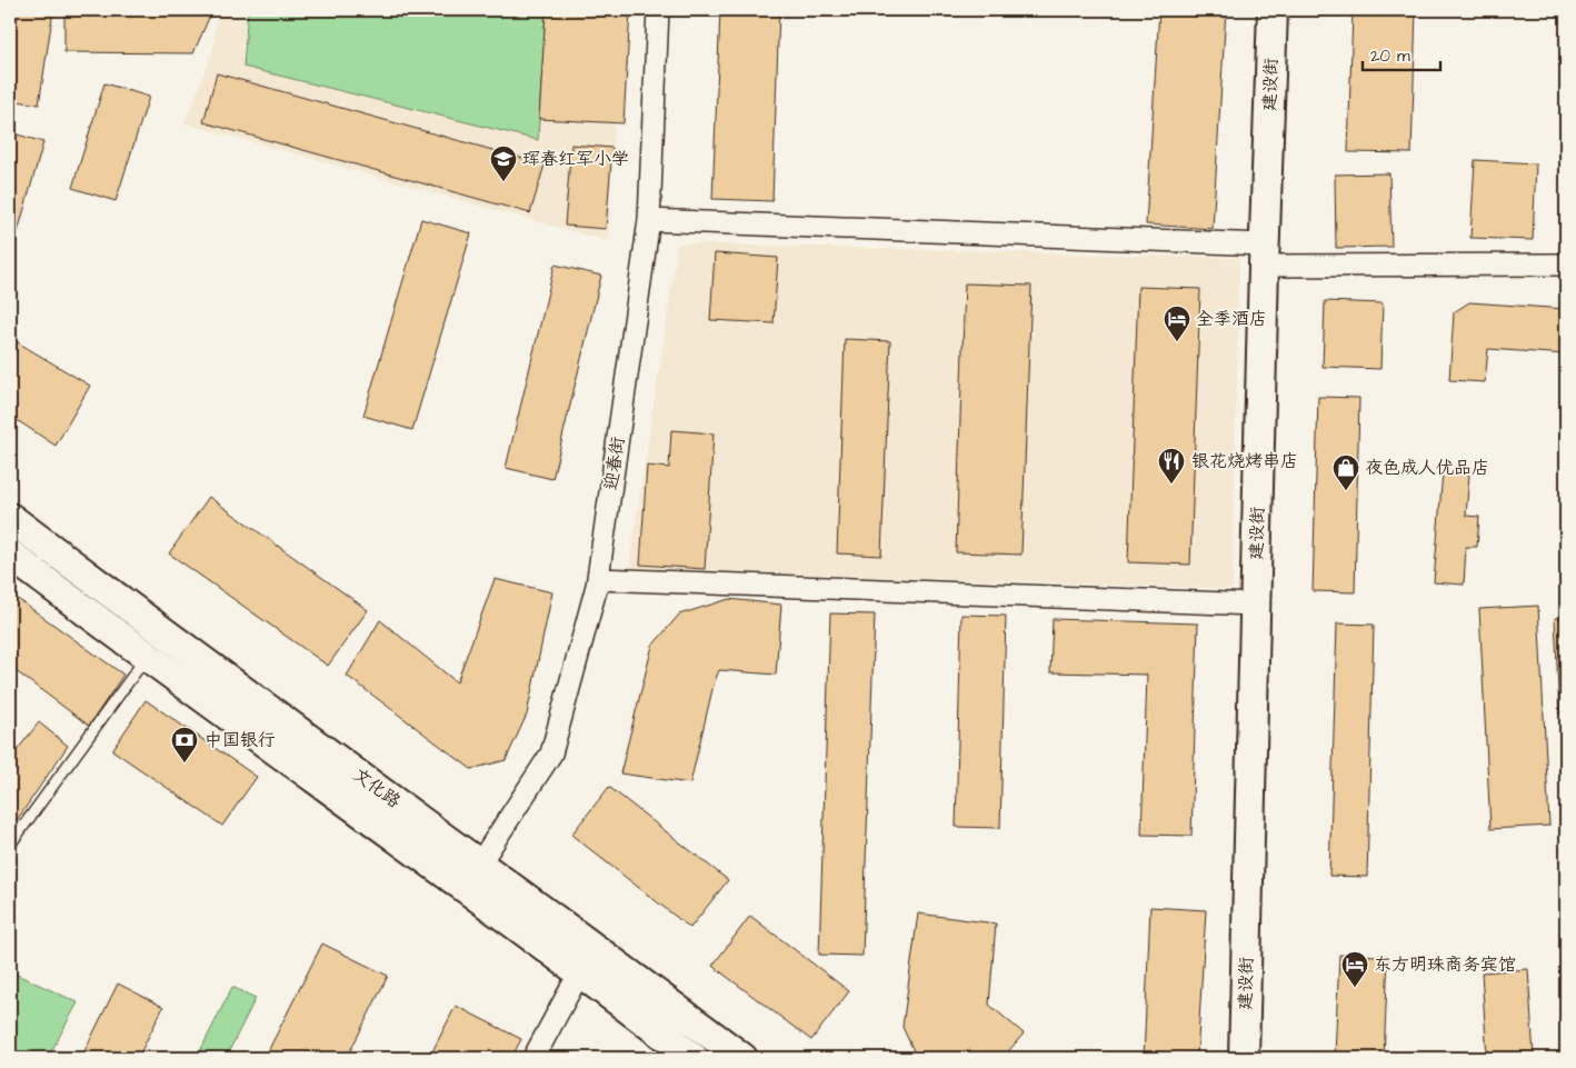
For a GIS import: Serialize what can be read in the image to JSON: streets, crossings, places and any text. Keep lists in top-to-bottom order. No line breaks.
{"streets":{"main road":["建设街","文化路"],"street":["迎春街"]},"crossings":[["迎春街","文化路"]],"places":{"school or university":["珲春红军小学"],"hotel":["全季酒店","东方明珠商务宾馆"],"restaurant":["银花烧烤串店"],"shop":["夜色成人优品店"],"bank":["中国银行"]},"scale_bar":"20 m"}
